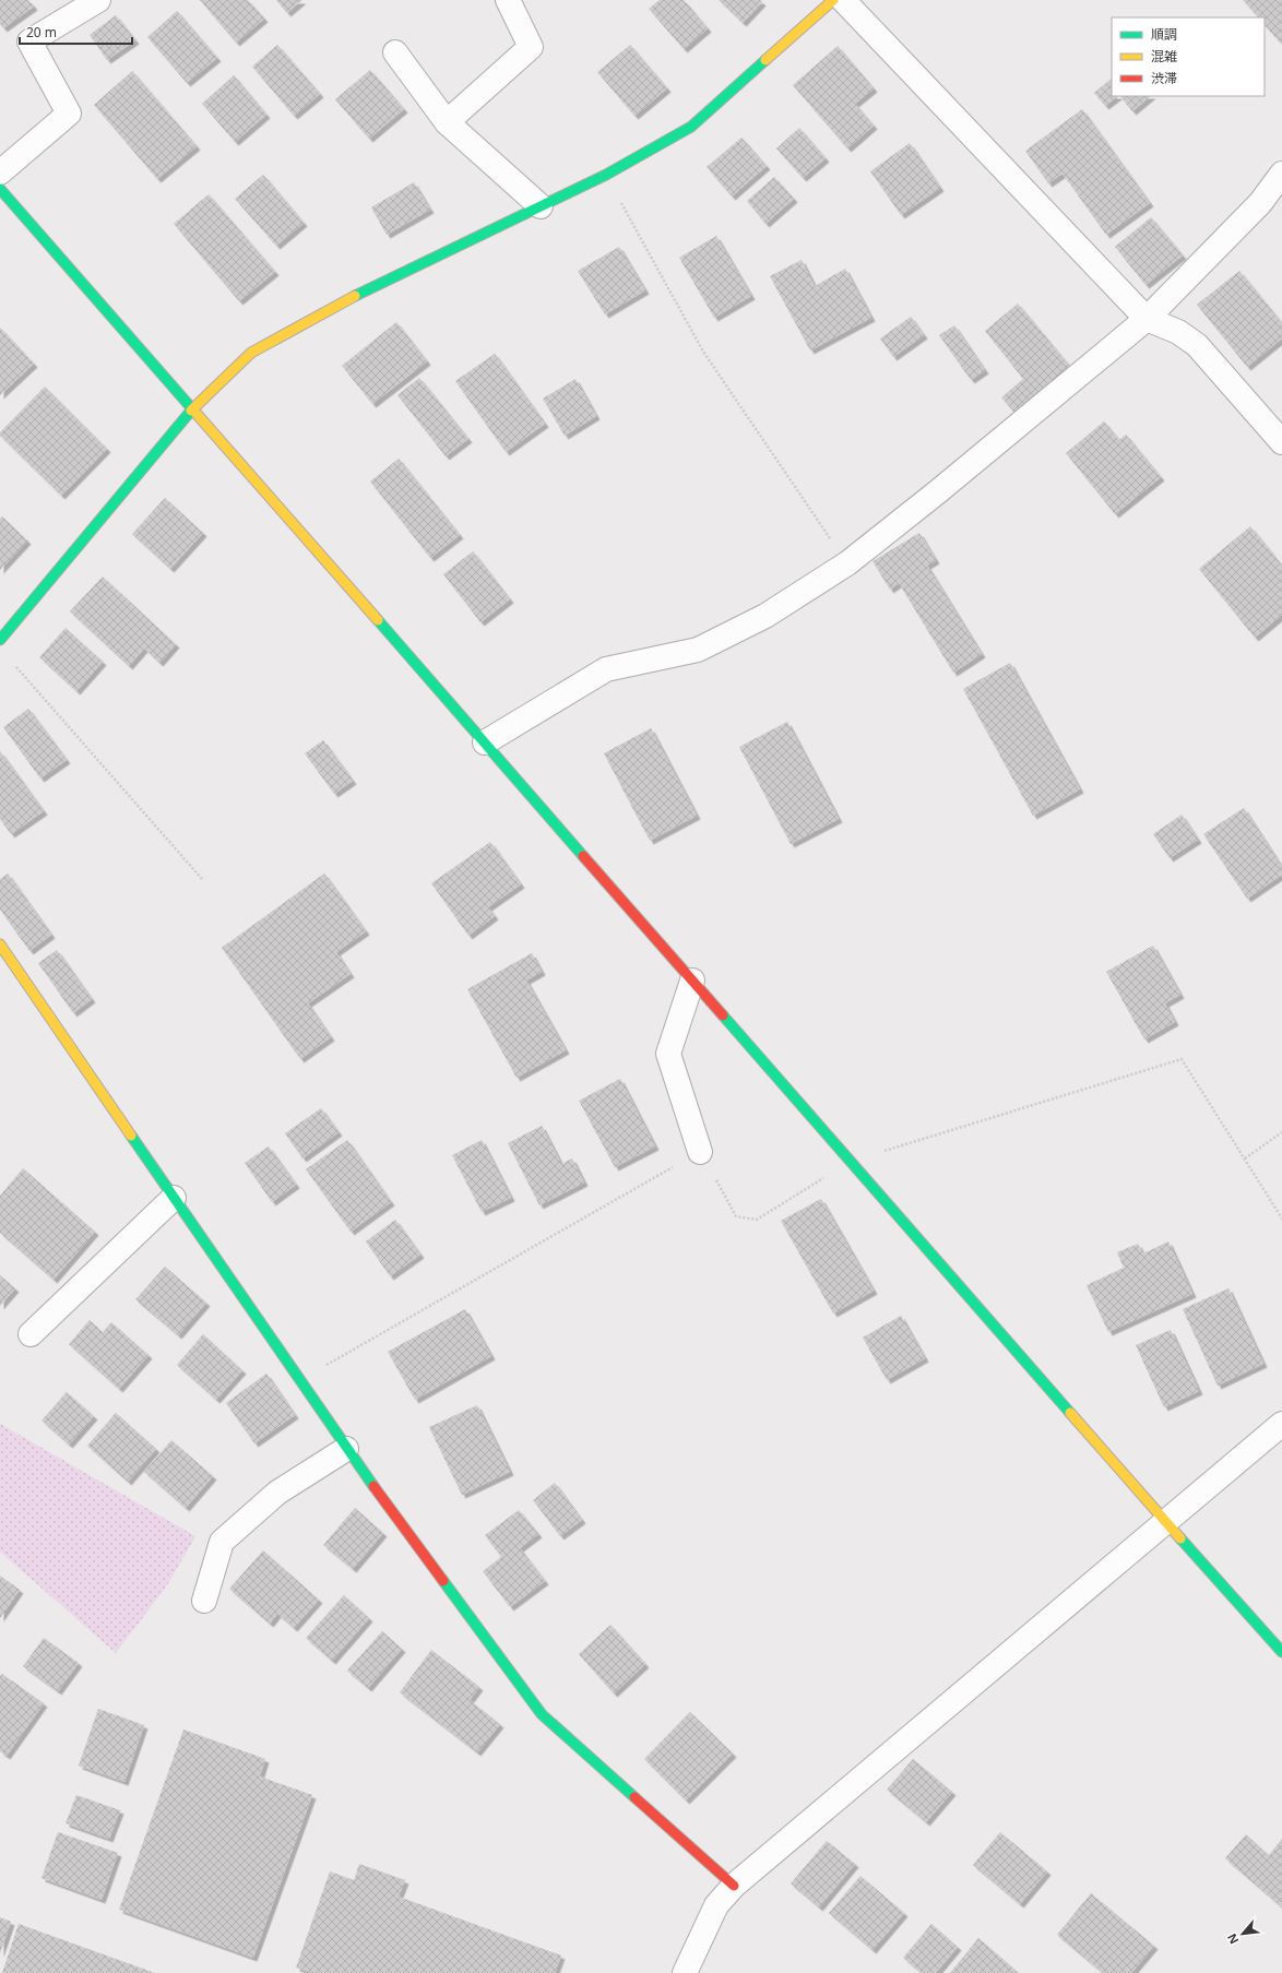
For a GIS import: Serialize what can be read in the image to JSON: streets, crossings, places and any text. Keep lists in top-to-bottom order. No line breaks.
{"legend":["順調","混雑","渋滞"],"scale_bar":"20 m","north":"bottom left"}
